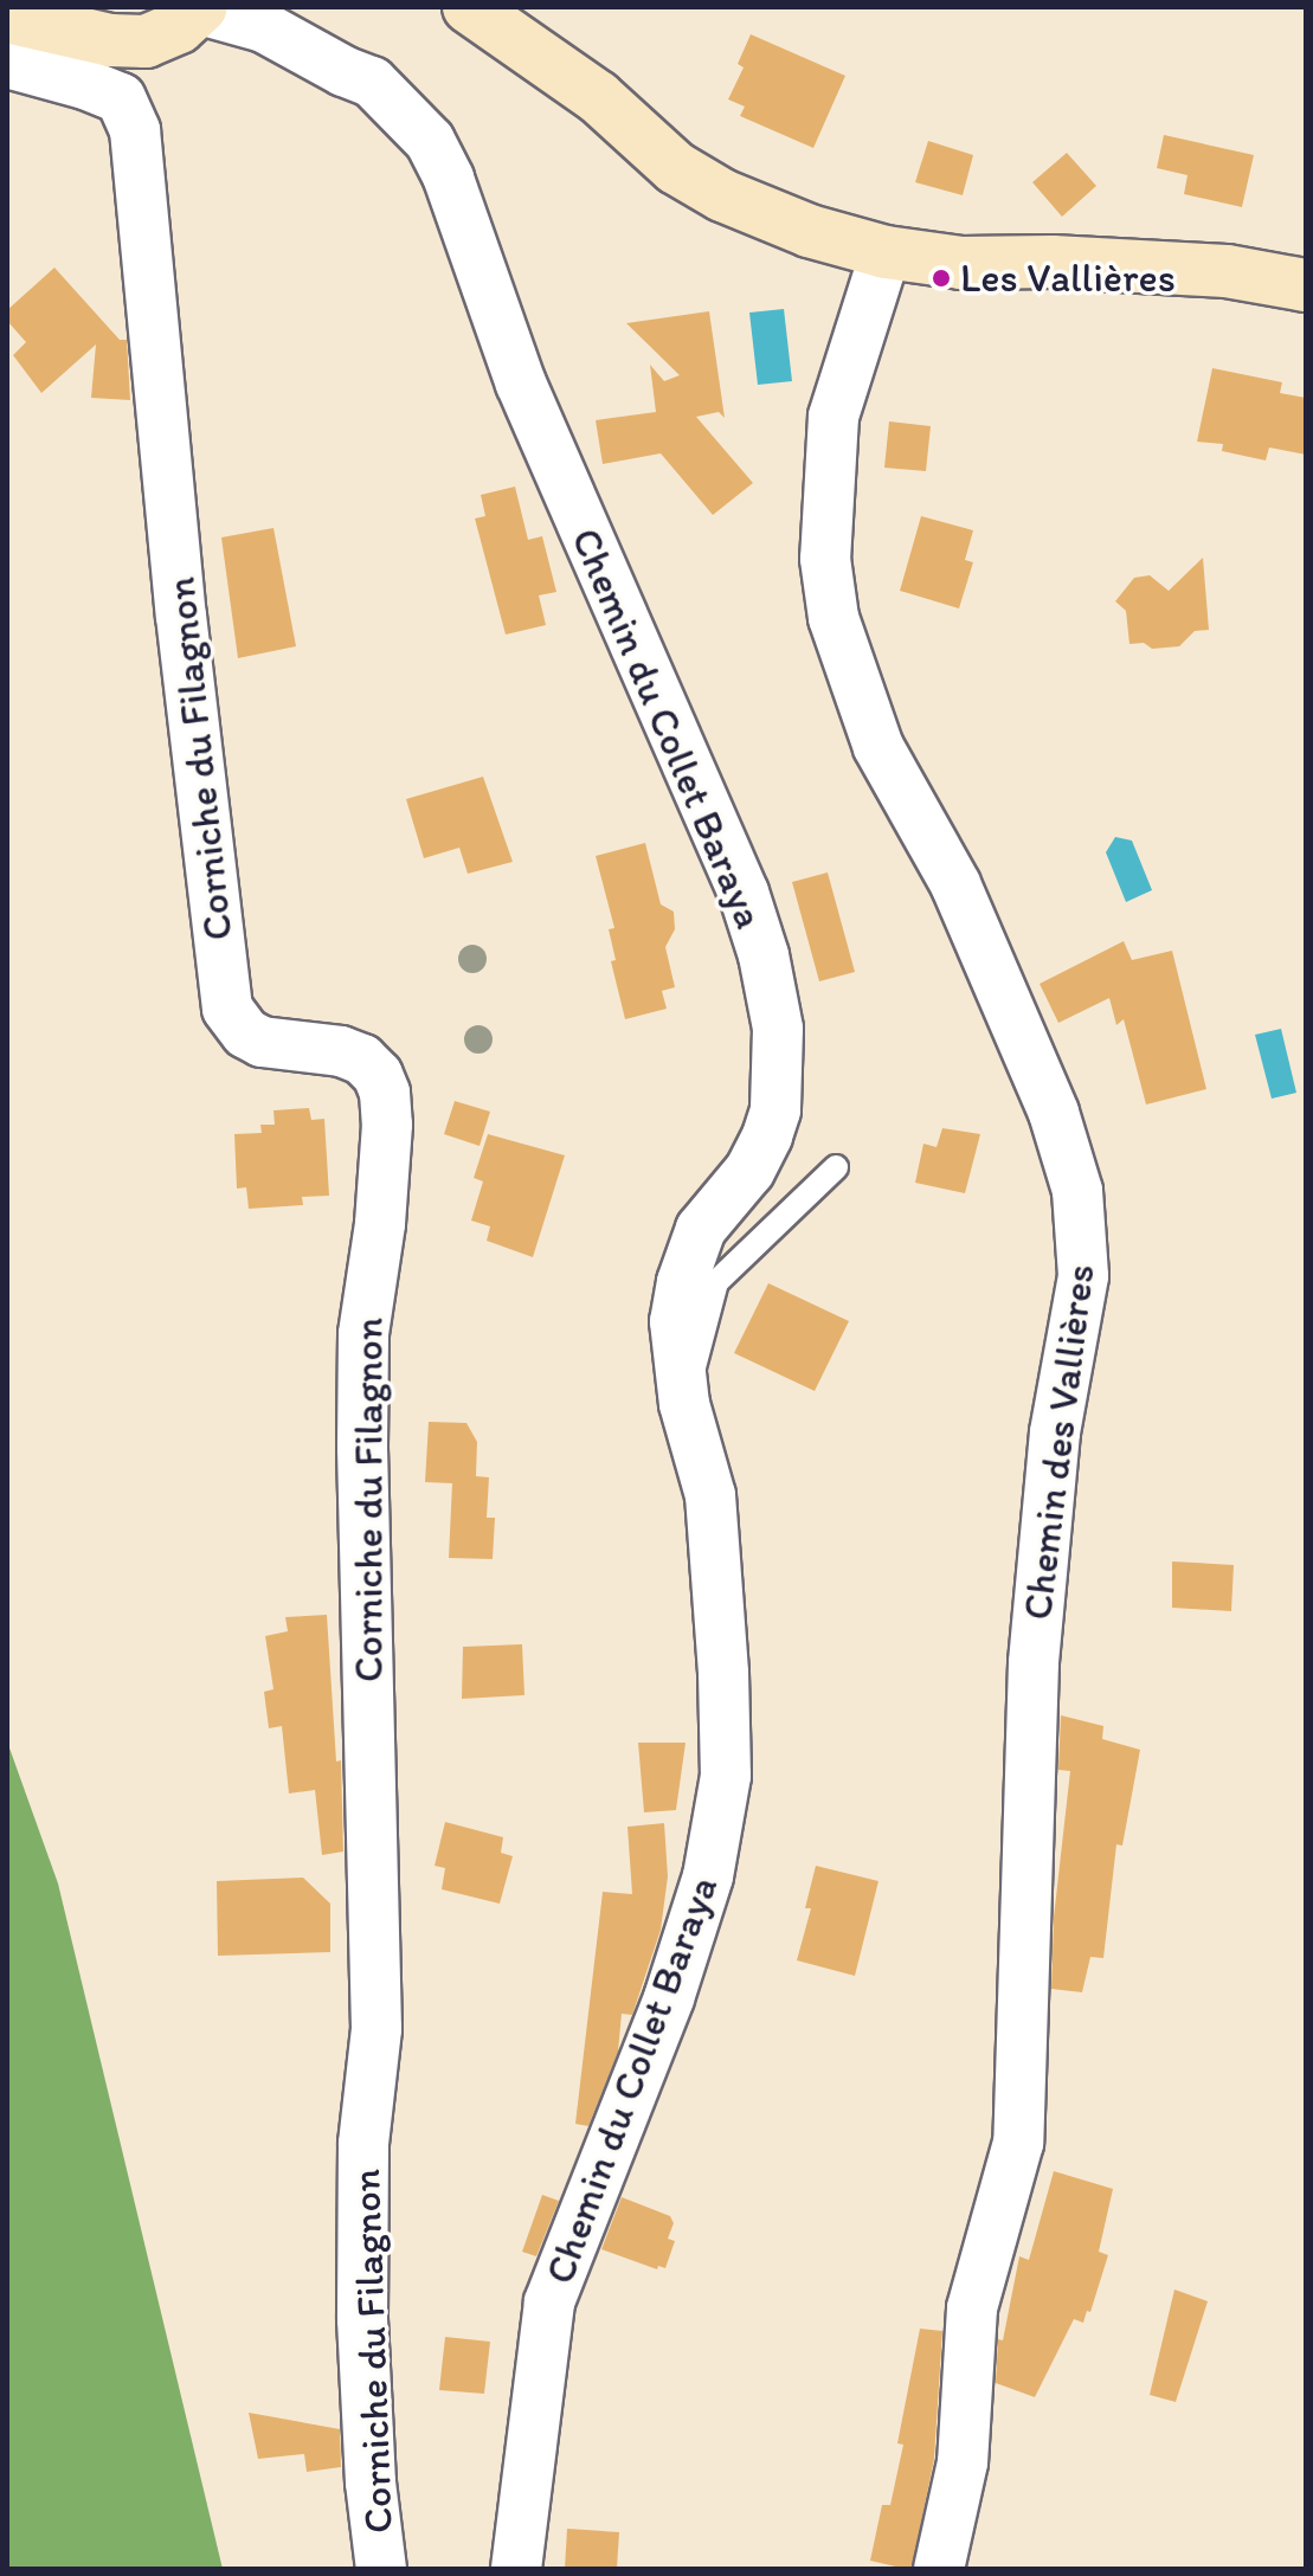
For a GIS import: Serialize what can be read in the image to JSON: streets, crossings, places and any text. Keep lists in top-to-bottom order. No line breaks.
{"streets":{"street":["Chemin du Collet Baraya","Corniche du Filagnon","Chemin des Vallières"]},"places":["Les Vallières"]}
